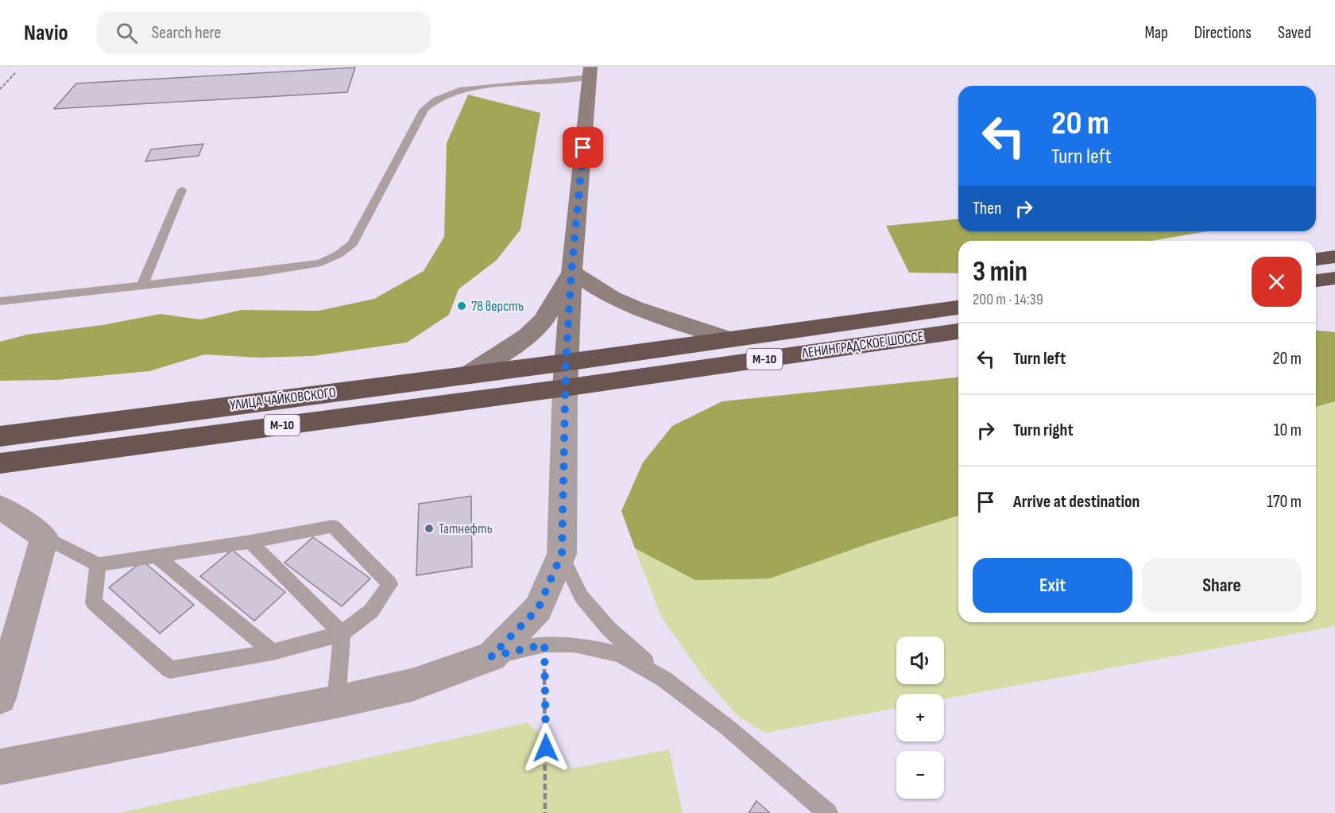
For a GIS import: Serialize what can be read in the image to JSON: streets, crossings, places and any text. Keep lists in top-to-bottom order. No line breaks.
{"streets":{"highway":["ЛЕНИНГРАДСКОЕ ШОССЕ","М-10","УЛИЦА ЧАЙКОВСКОГО"]},"crossings":[["ЛЕНИНГРАДСКОЕ ШОССЕ","УЛИЦА ЧАЙКОВСКОГО"]],"places":["78 верстъ","Татнефть"],"page":{"header":"Navio","search":"Search here","nav":["Map","Directions","Saved"],"turn":["20 m","Turn left"],"then":"Then","heading":["3 min","200 m · 14:39"],"list":[{"name":"Turn left","value":"20 m"},{"name":"Turn right","value":"10 m"},{"name":"Arrive at destination","value":"170 m"}],"buttons":["Exit","Share"],"map_buttons":["+","−"]}}
